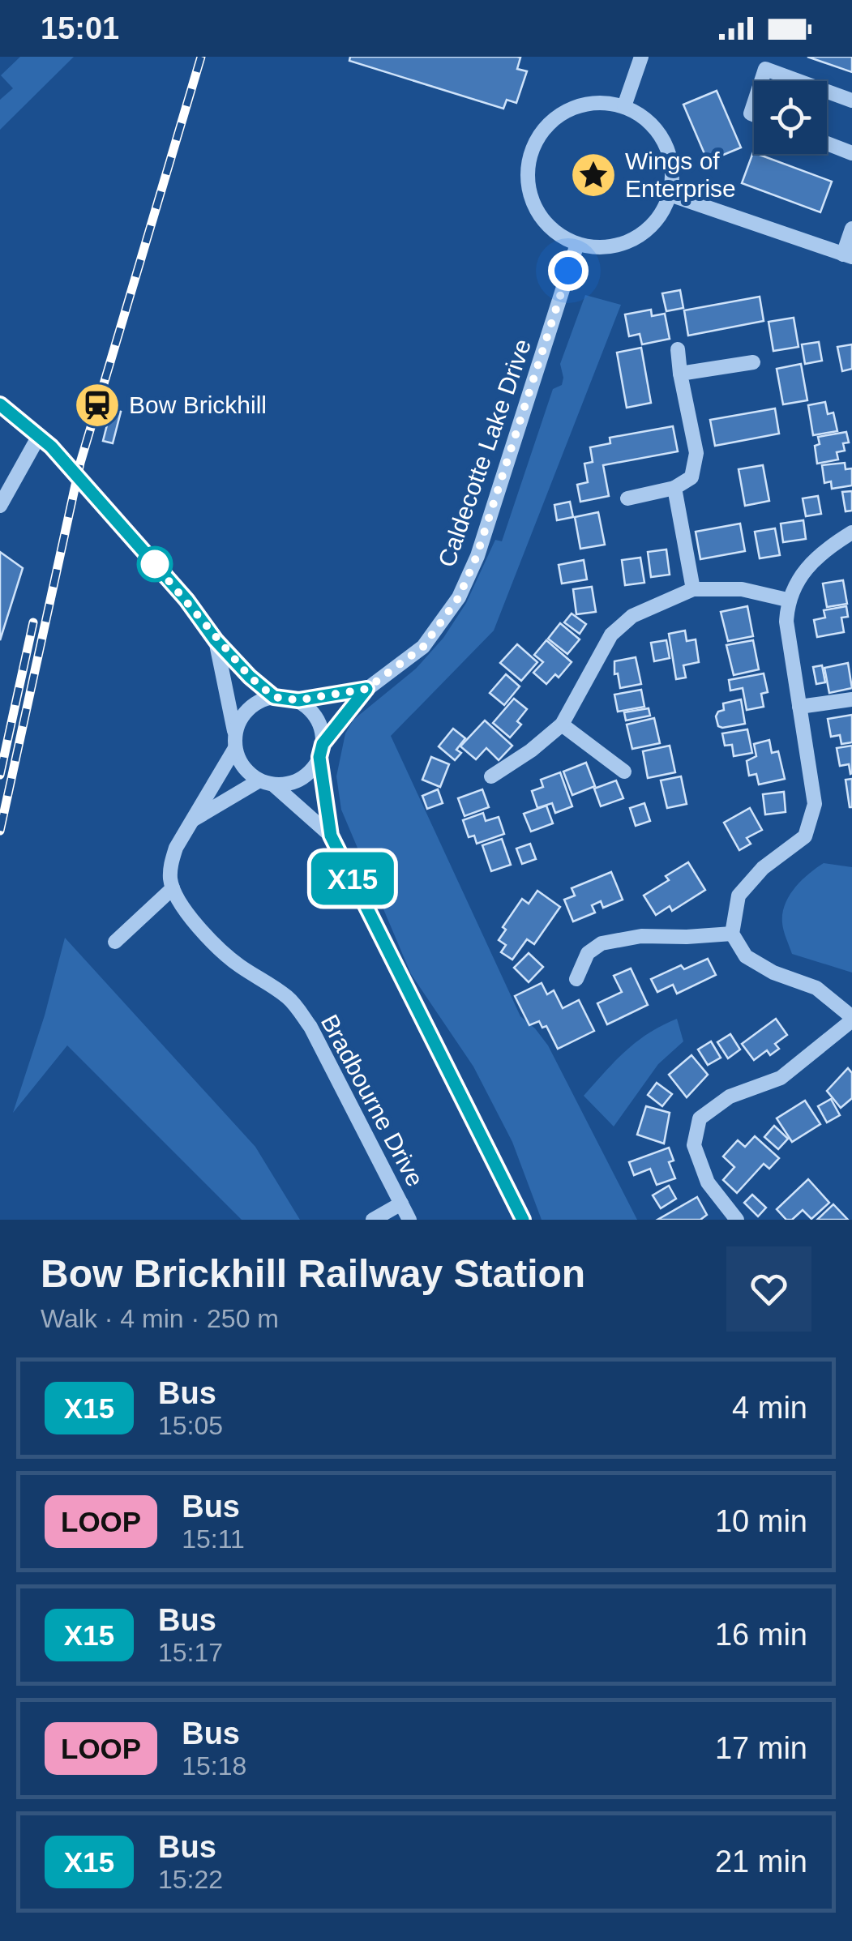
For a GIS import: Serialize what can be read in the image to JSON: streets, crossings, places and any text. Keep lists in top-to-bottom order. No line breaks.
{"streets":{"street":["Caldecotte Lake Drive","Bradbourne Drive"]},"places":{"place":["Wings of Enterprise"],"station":["Bow Brickhill"]},"lines":["bus line X15"],"page":{"status":"15:01","on_map":"X15","heading":["Bow Brickhill Railway Station","Walk · 4 min · 250 m"],"list":[{"mark":"X15","name":"Bus","note":"15:05","value":"4 min"},{"mark":"LOOP","name":"Bus","note":"15:11","value":"10 min"},{"mark":"X15","name":"Bus","note":"15:17","value":"16 min"},{"mark":"LOOP","name":"Bus","note":"15:18","value":"17 min"},{"mark":"X15","name":"Bus","note":"15:22","value":"21 min"}]}}
